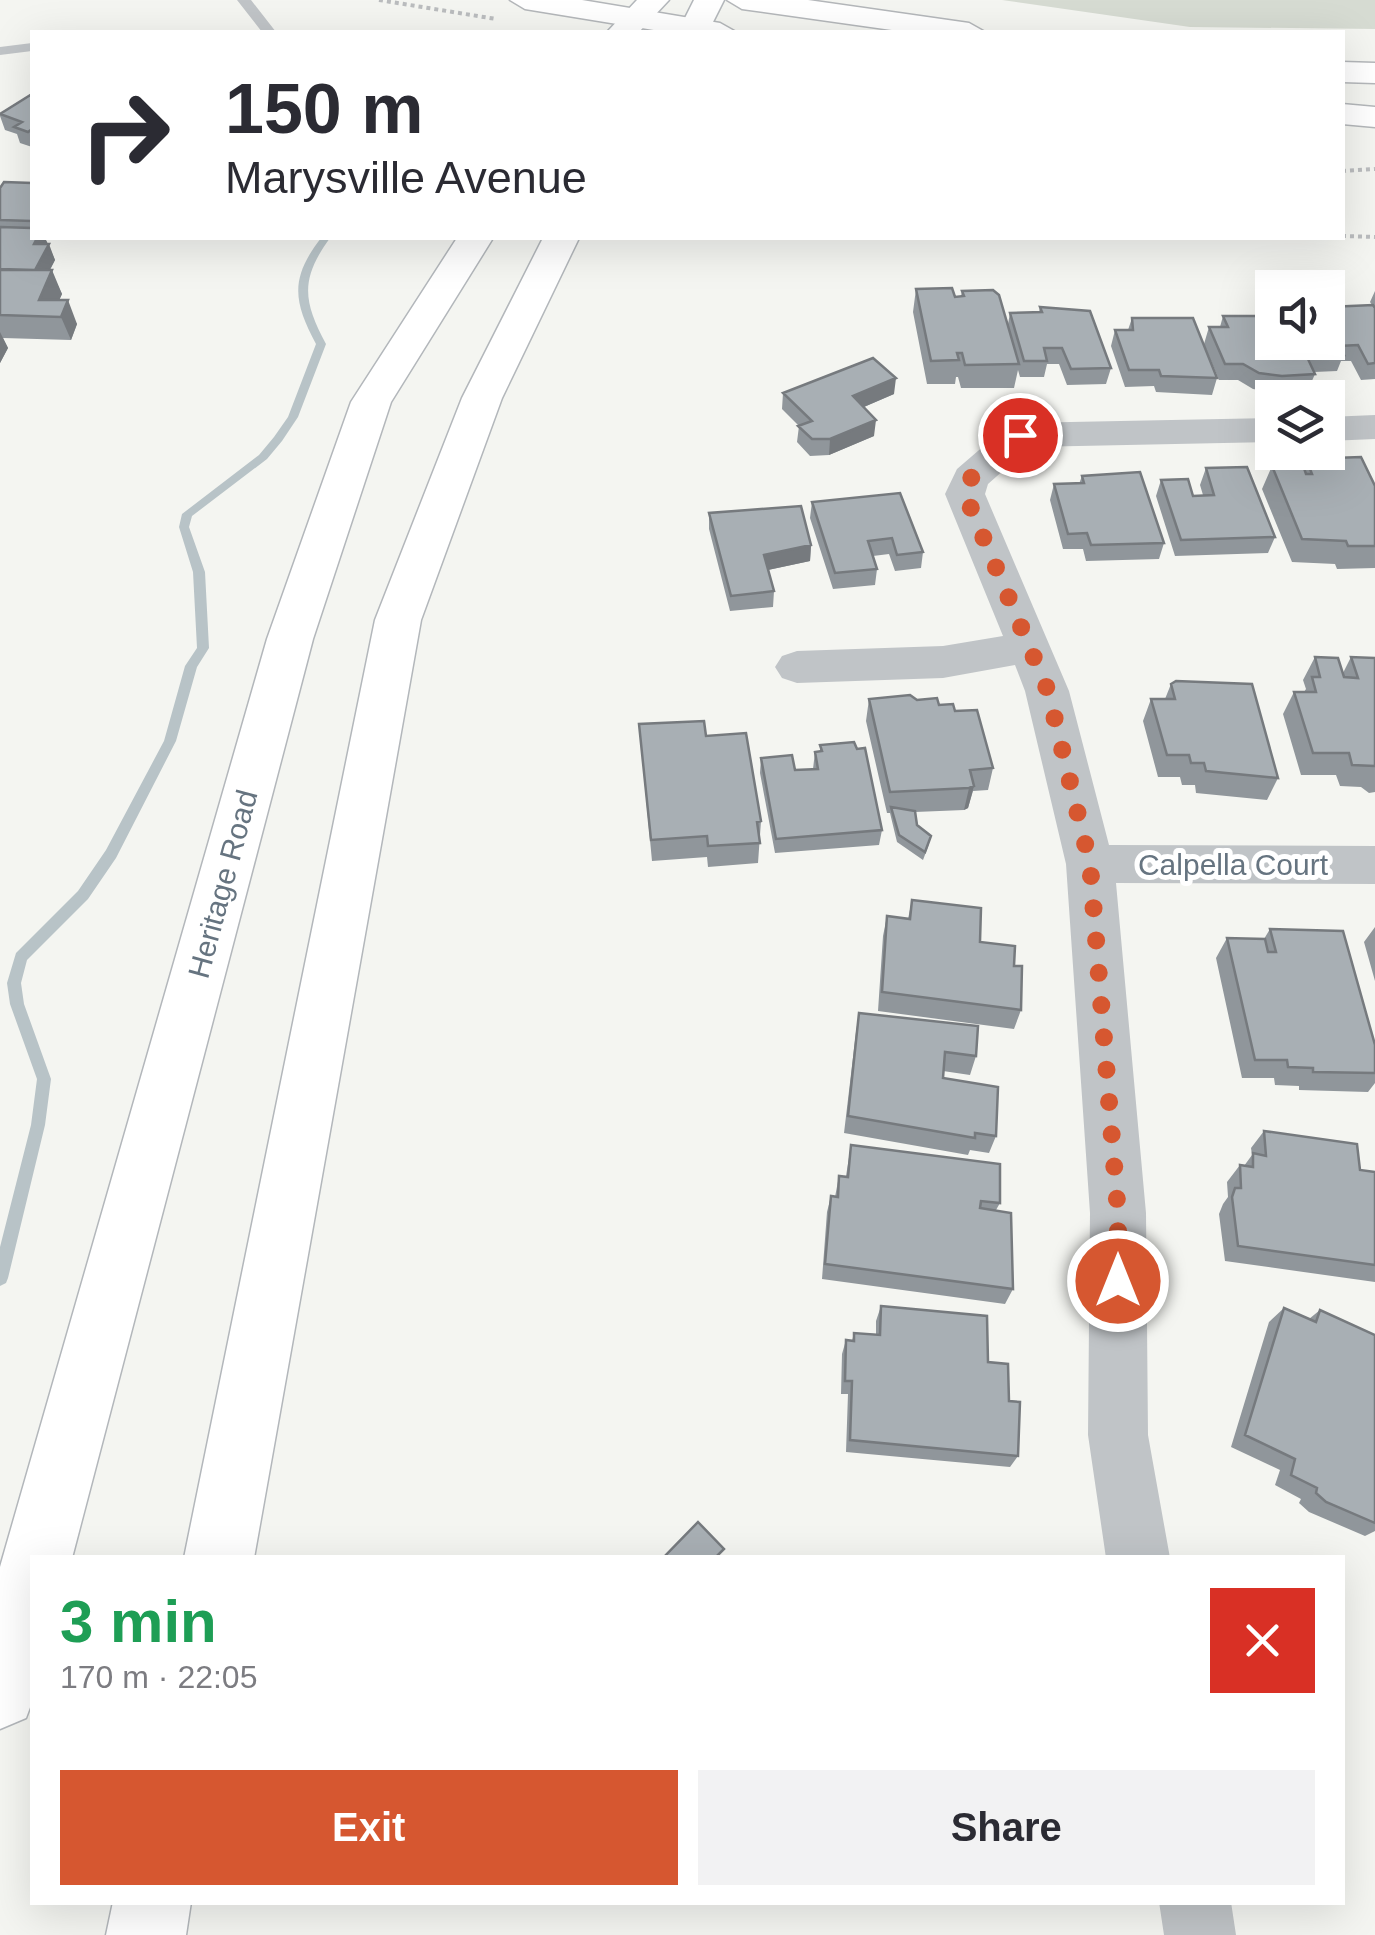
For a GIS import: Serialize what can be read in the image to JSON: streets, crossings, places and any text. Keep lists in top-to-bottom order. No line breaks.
{"streets":{"main road":["Heritage Road"],"street":["Calpella Court"]},"page":{"turn":["150 m","Marysville Avenue"],"heading":["3 min","170 m · 22:05"],"buttons":["Exit","Share"]}}
